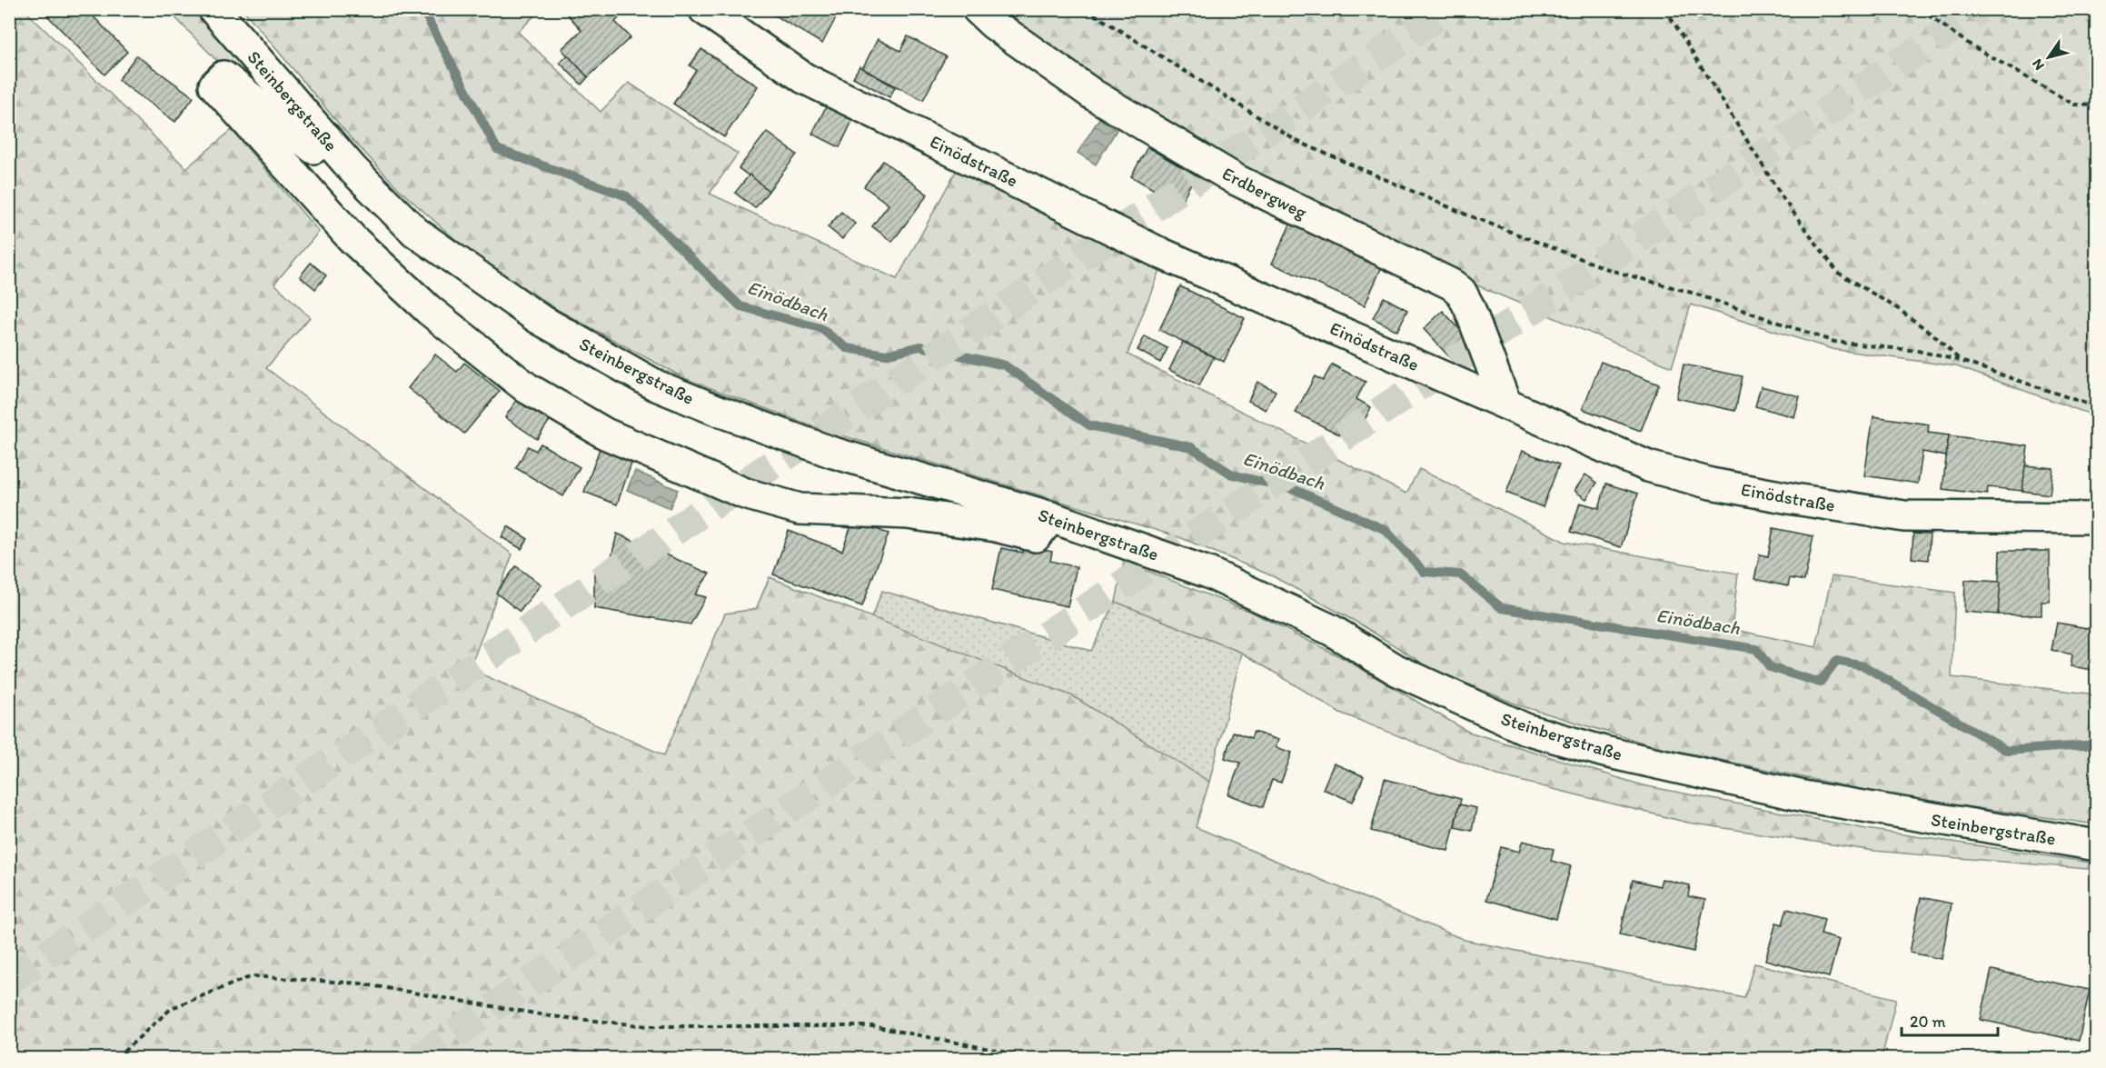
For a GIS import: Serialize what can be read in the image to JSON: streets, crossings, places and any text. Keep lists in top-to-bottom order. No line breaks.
{"streets":{"street":["Steinbergstraße","Einödstraße","Erdbergweg"]},"crossings":[["Einödstraße","Erdbergweg"]],"water":["Einödbach"],"scale_bar":"20 m","north":"bottom left"}
